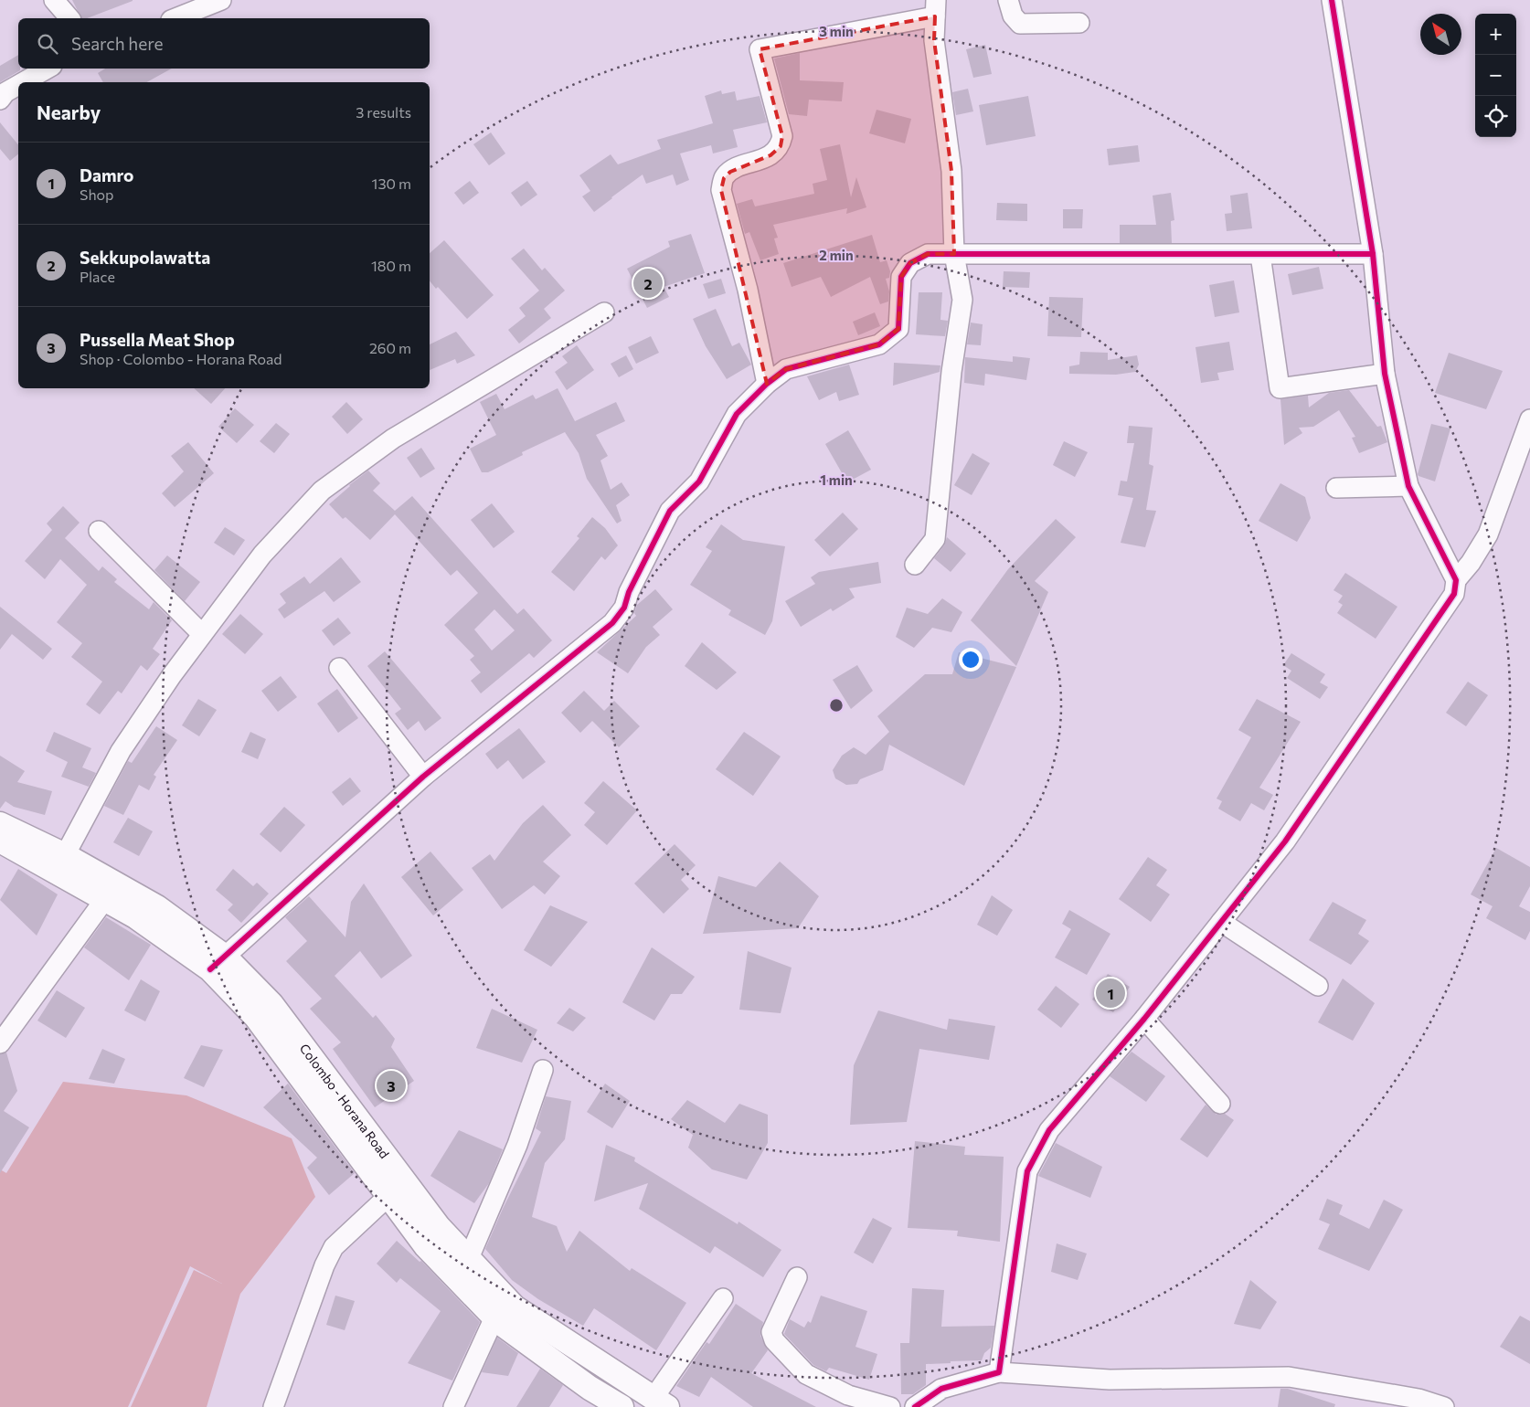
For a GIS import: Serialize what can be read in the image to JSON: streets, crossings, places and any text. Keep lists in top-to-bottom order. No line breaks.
{"streets":{"main road":["Colombo - Horana Road"]},"north":"top left","page":{"map_buttons":["+","−"],"search":"Search here","heading":["Nearby","3 results"],"list":[{"mark":"1","name":"Damro","note":"Shop","value":"130 m"},{"mark":"2","name":"Sekkupolawatta","note":"Place","value":"180 m"},{"mark":"3","name":"Pussella Meat Shop","note":"Shop · Colombo - Horana Road","value":"260 m"}],"pins":["2","1","3"]},"rings":["3 min","2 min","1 min"]}
